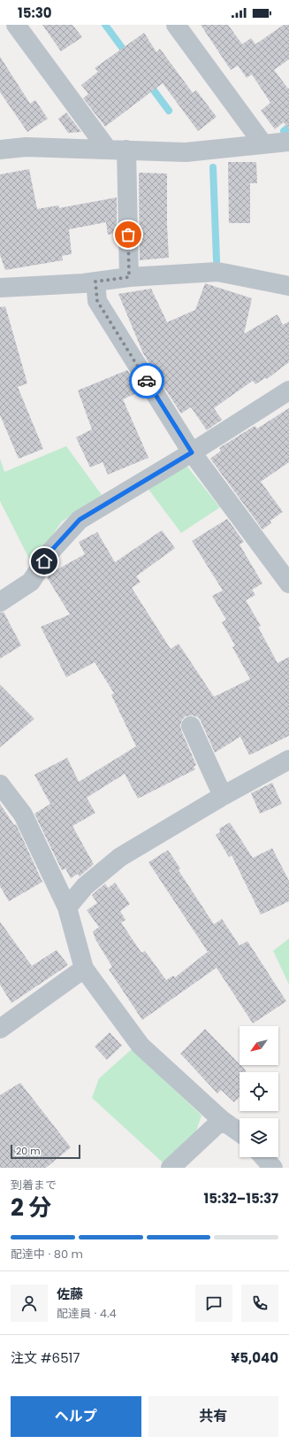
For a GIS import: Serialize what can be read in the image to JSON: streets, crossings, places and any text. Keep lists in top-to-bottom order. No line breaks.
{"scale_bar":"20 m","north":"bottom left","page":{"status":"15:30","scale":"20 m","heading":["2 分","到着まで","15:32–15:37"],"panel":["佐藤","配達員 · 4.4","注文 #6517","¥5,040"],"bar":"配達中 · 80 m","buttons":["ヘルプ","共有"]}}
